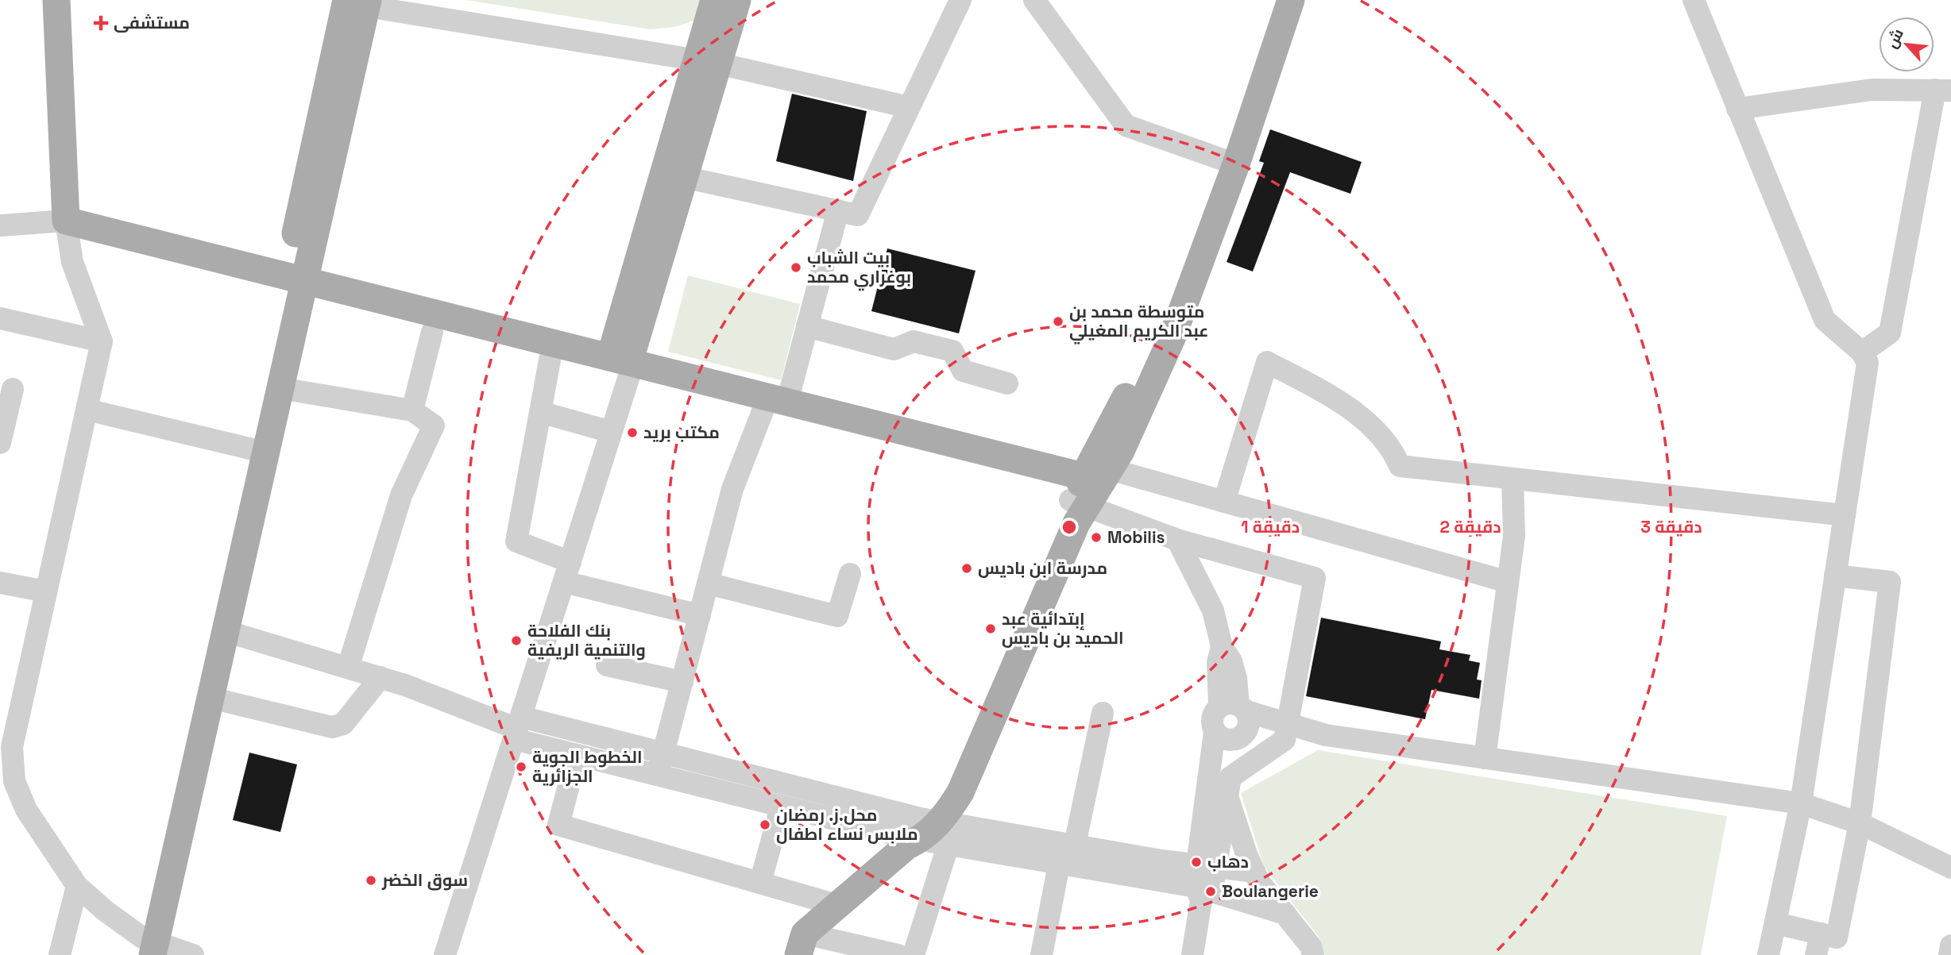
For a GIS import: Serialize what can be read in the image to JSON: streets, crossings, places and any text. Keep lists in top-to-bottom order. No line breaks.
{"places":{"health":["مستشفى"],"other":["بيت الشباب بوغراري محمد","متوسطة محمد بن عبد الكريم المغيلي","مكتب بريد","Mobilis","مدرسة ابن باديس","إبتدائية عبد الحميد بن باديس","بنك الفلاحة والتنمية الريفية","الخطوط الجوية الجزائرية","محل.ز. رمضان ملابس نساء اطفال","دهاب","سوق الخضر","Boulangerie"]},"north":"top left","rings":["1 دقيقة","2 دقيقة","3 دقيقة"]}
